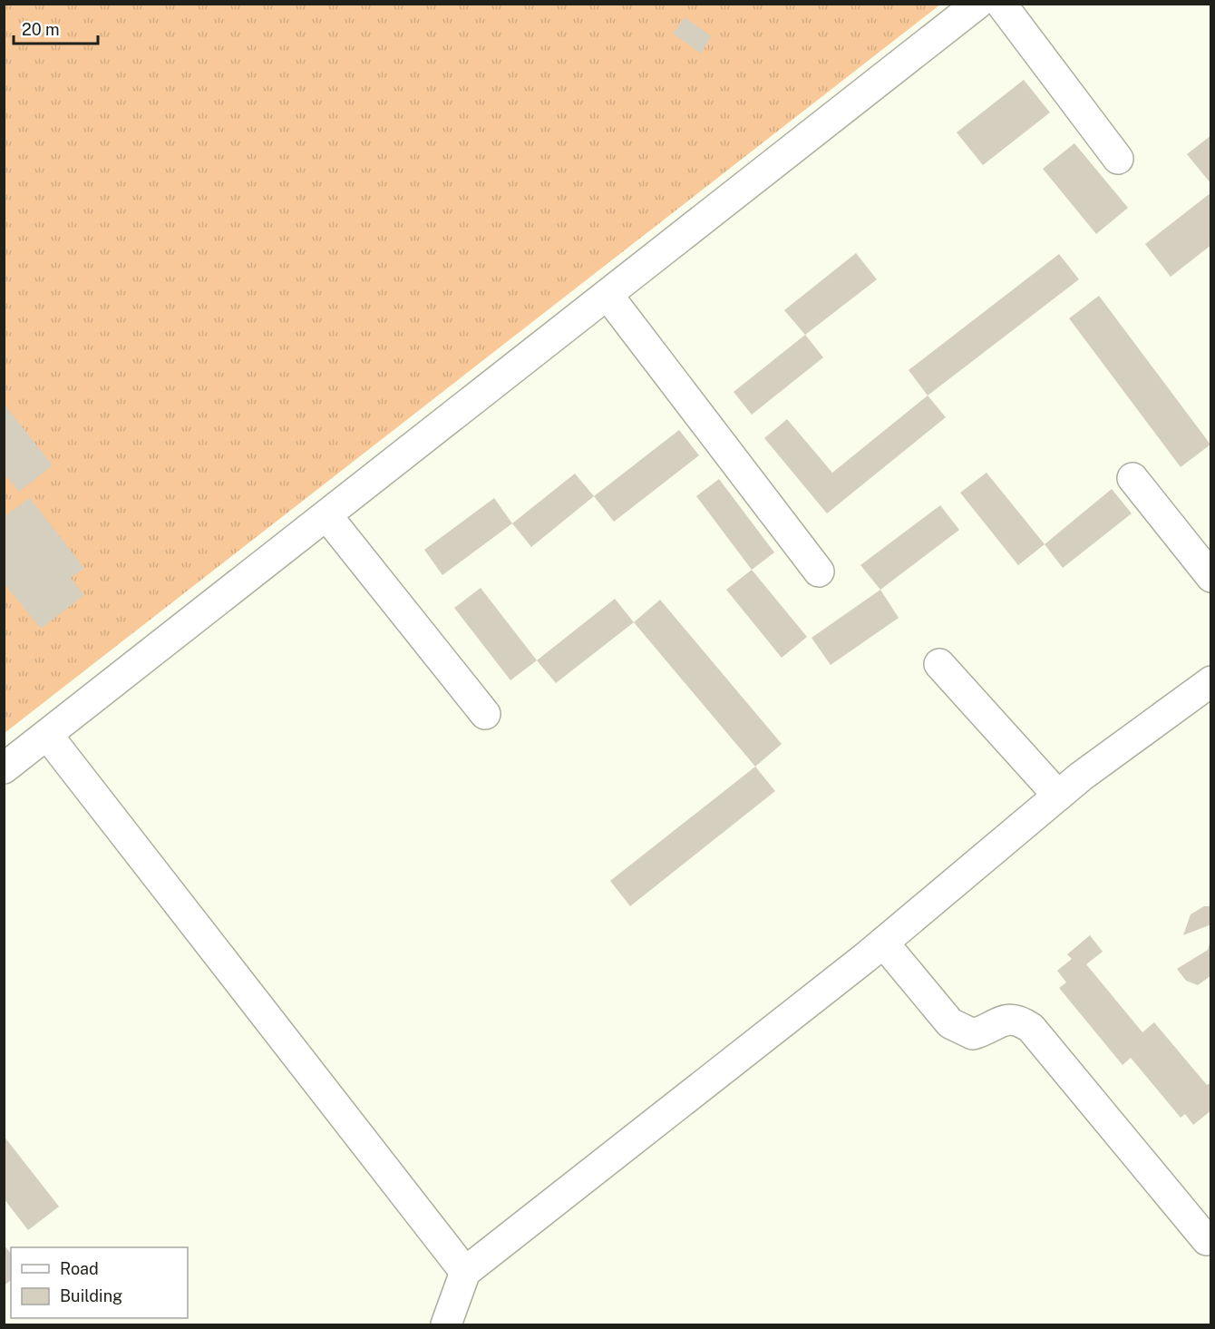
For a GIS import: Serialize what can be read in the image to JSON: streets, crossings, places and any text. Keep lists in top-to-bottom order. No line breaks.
{"legend":["Road","Building"],"scale_bar":"20 m"}
